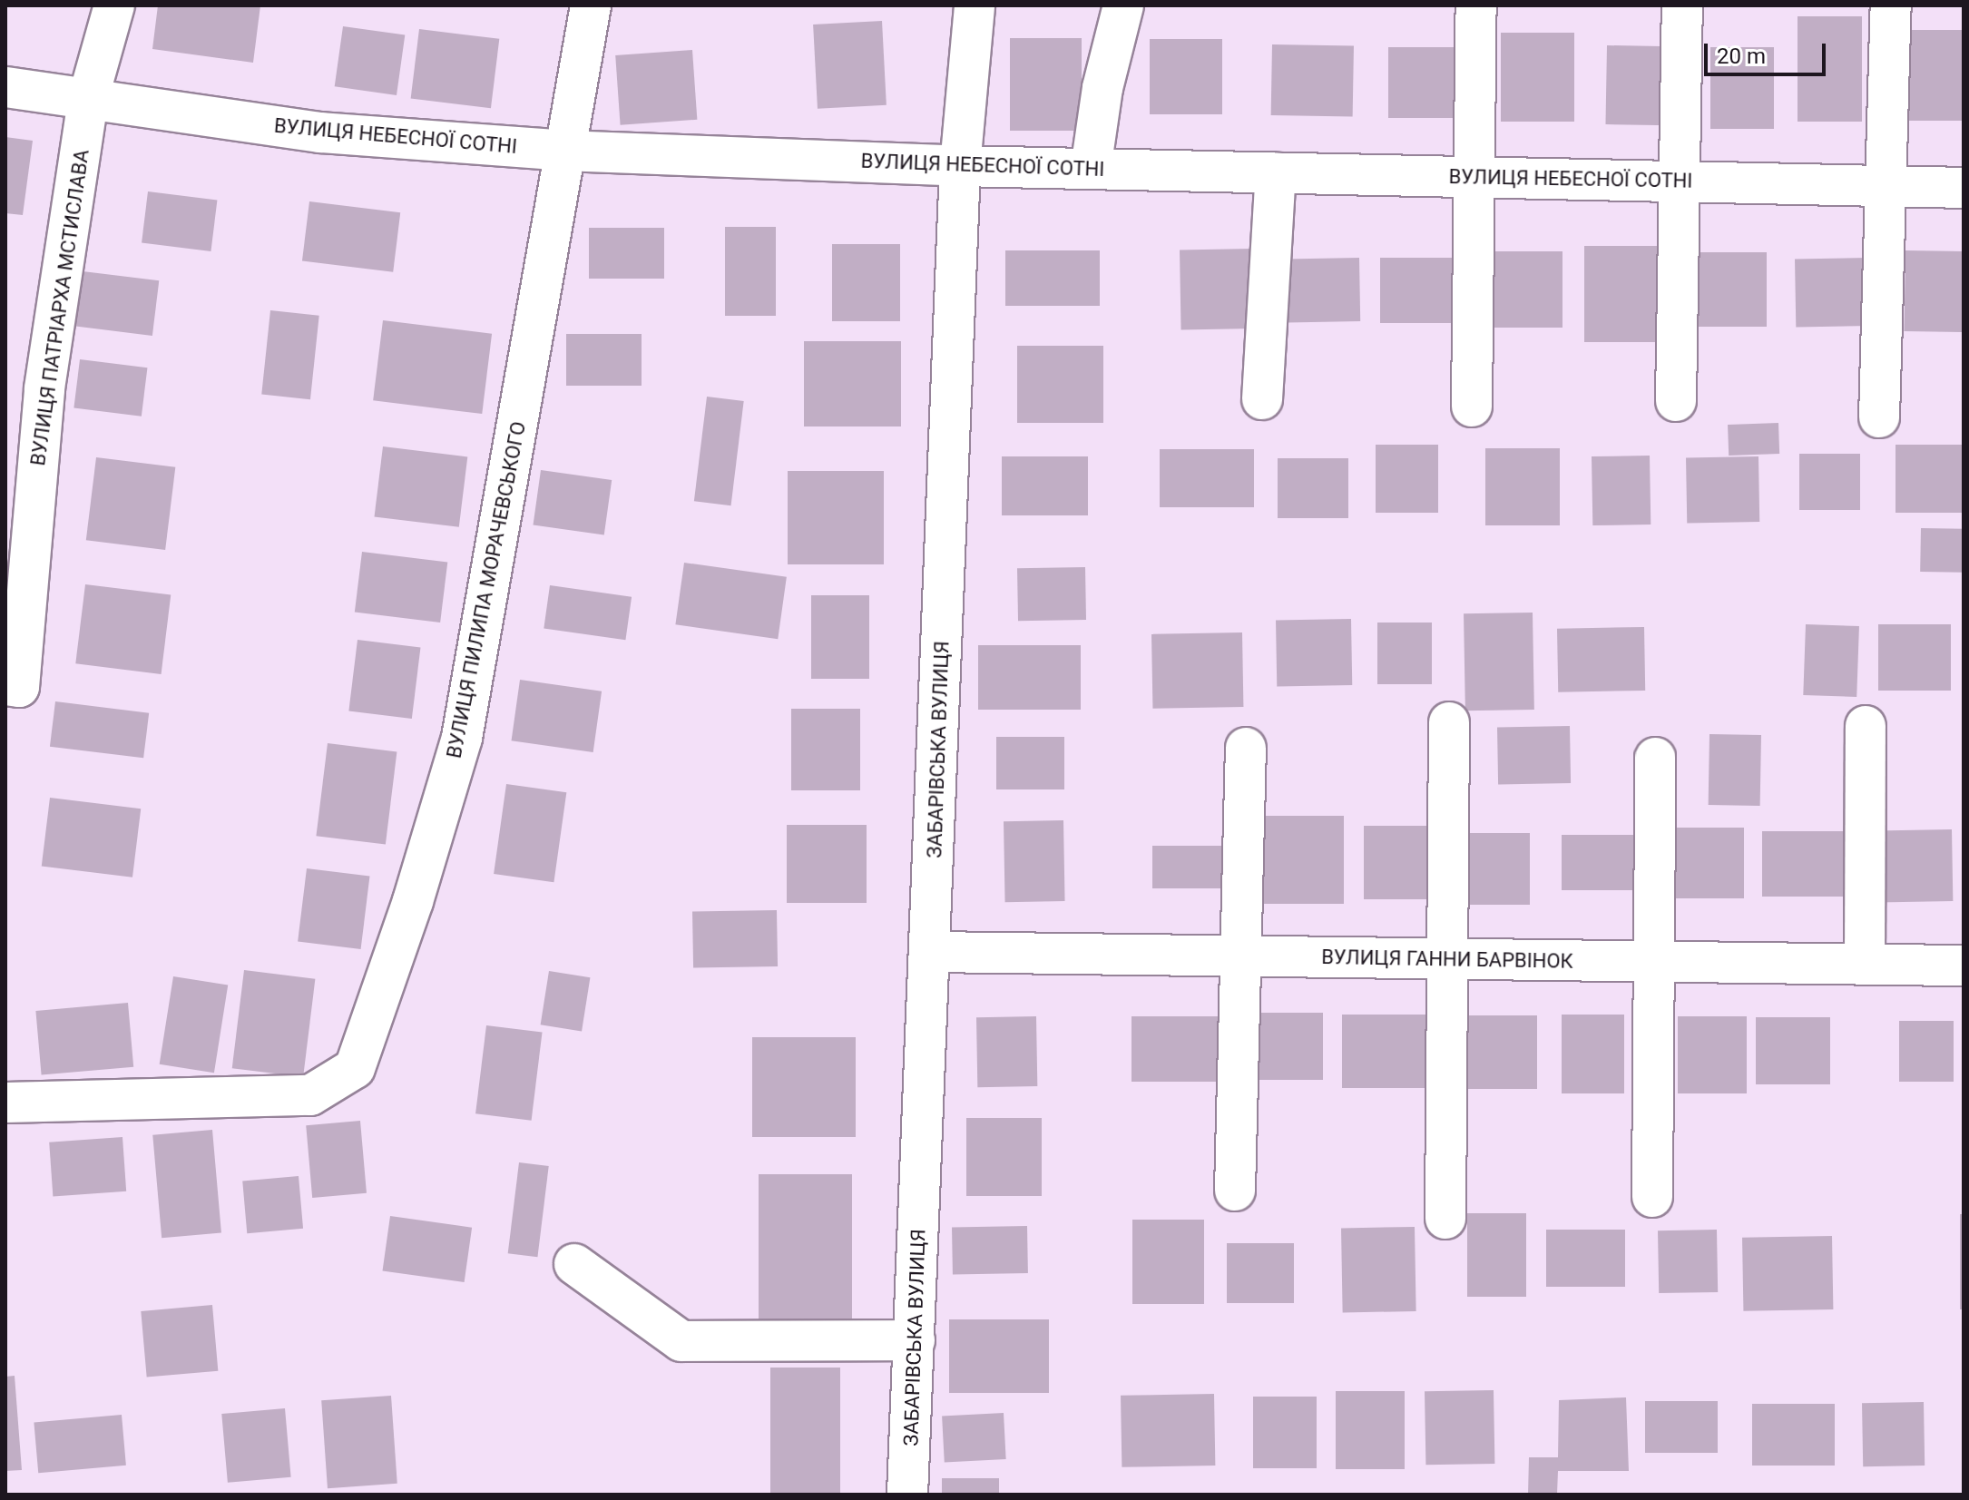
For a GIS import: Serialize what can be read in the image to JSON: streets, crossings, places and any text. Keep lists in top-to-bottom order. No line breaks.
{"streets":{"street":["ВУЛИЦЯ НЕБЕСНОЇ СОТНІ","ВУЛИЦЯ ПАТРІАРХА МСТИСЛАВА","ВУЛИЦЯ ПИЛИПА МОРАЧЕВСЬКОГО","ЗАБАРІВСЬКА ВУЛИЦЯ","ВУЛИЦЯ ГАННИ БАРВІНОК"]},"crossings":[["ВУЛИЦЯ НЕБЕСНОЇ СОТНІ","ВУЛИЦЯ ПАТРІАРХА МСТИСЛАВА"],["ВУЛИЦЯ НЕБЕСНОЇ СОТНІ","ВУЛИЦЯ ПИЛИПА МОРАЧЕВСЬКОГО"],["ВУЛИЦЯ НЕБЕСНОЇ СОТНІ","ЗАБАРІВСЬКА ВУЛИЦЯ"],["ЗАБАРІВСЬКА ВУЛИЦЯ","ВУЛИЦЯ ГАННИ БАРВІНОК"]],"scale_bar":"20 m"}
